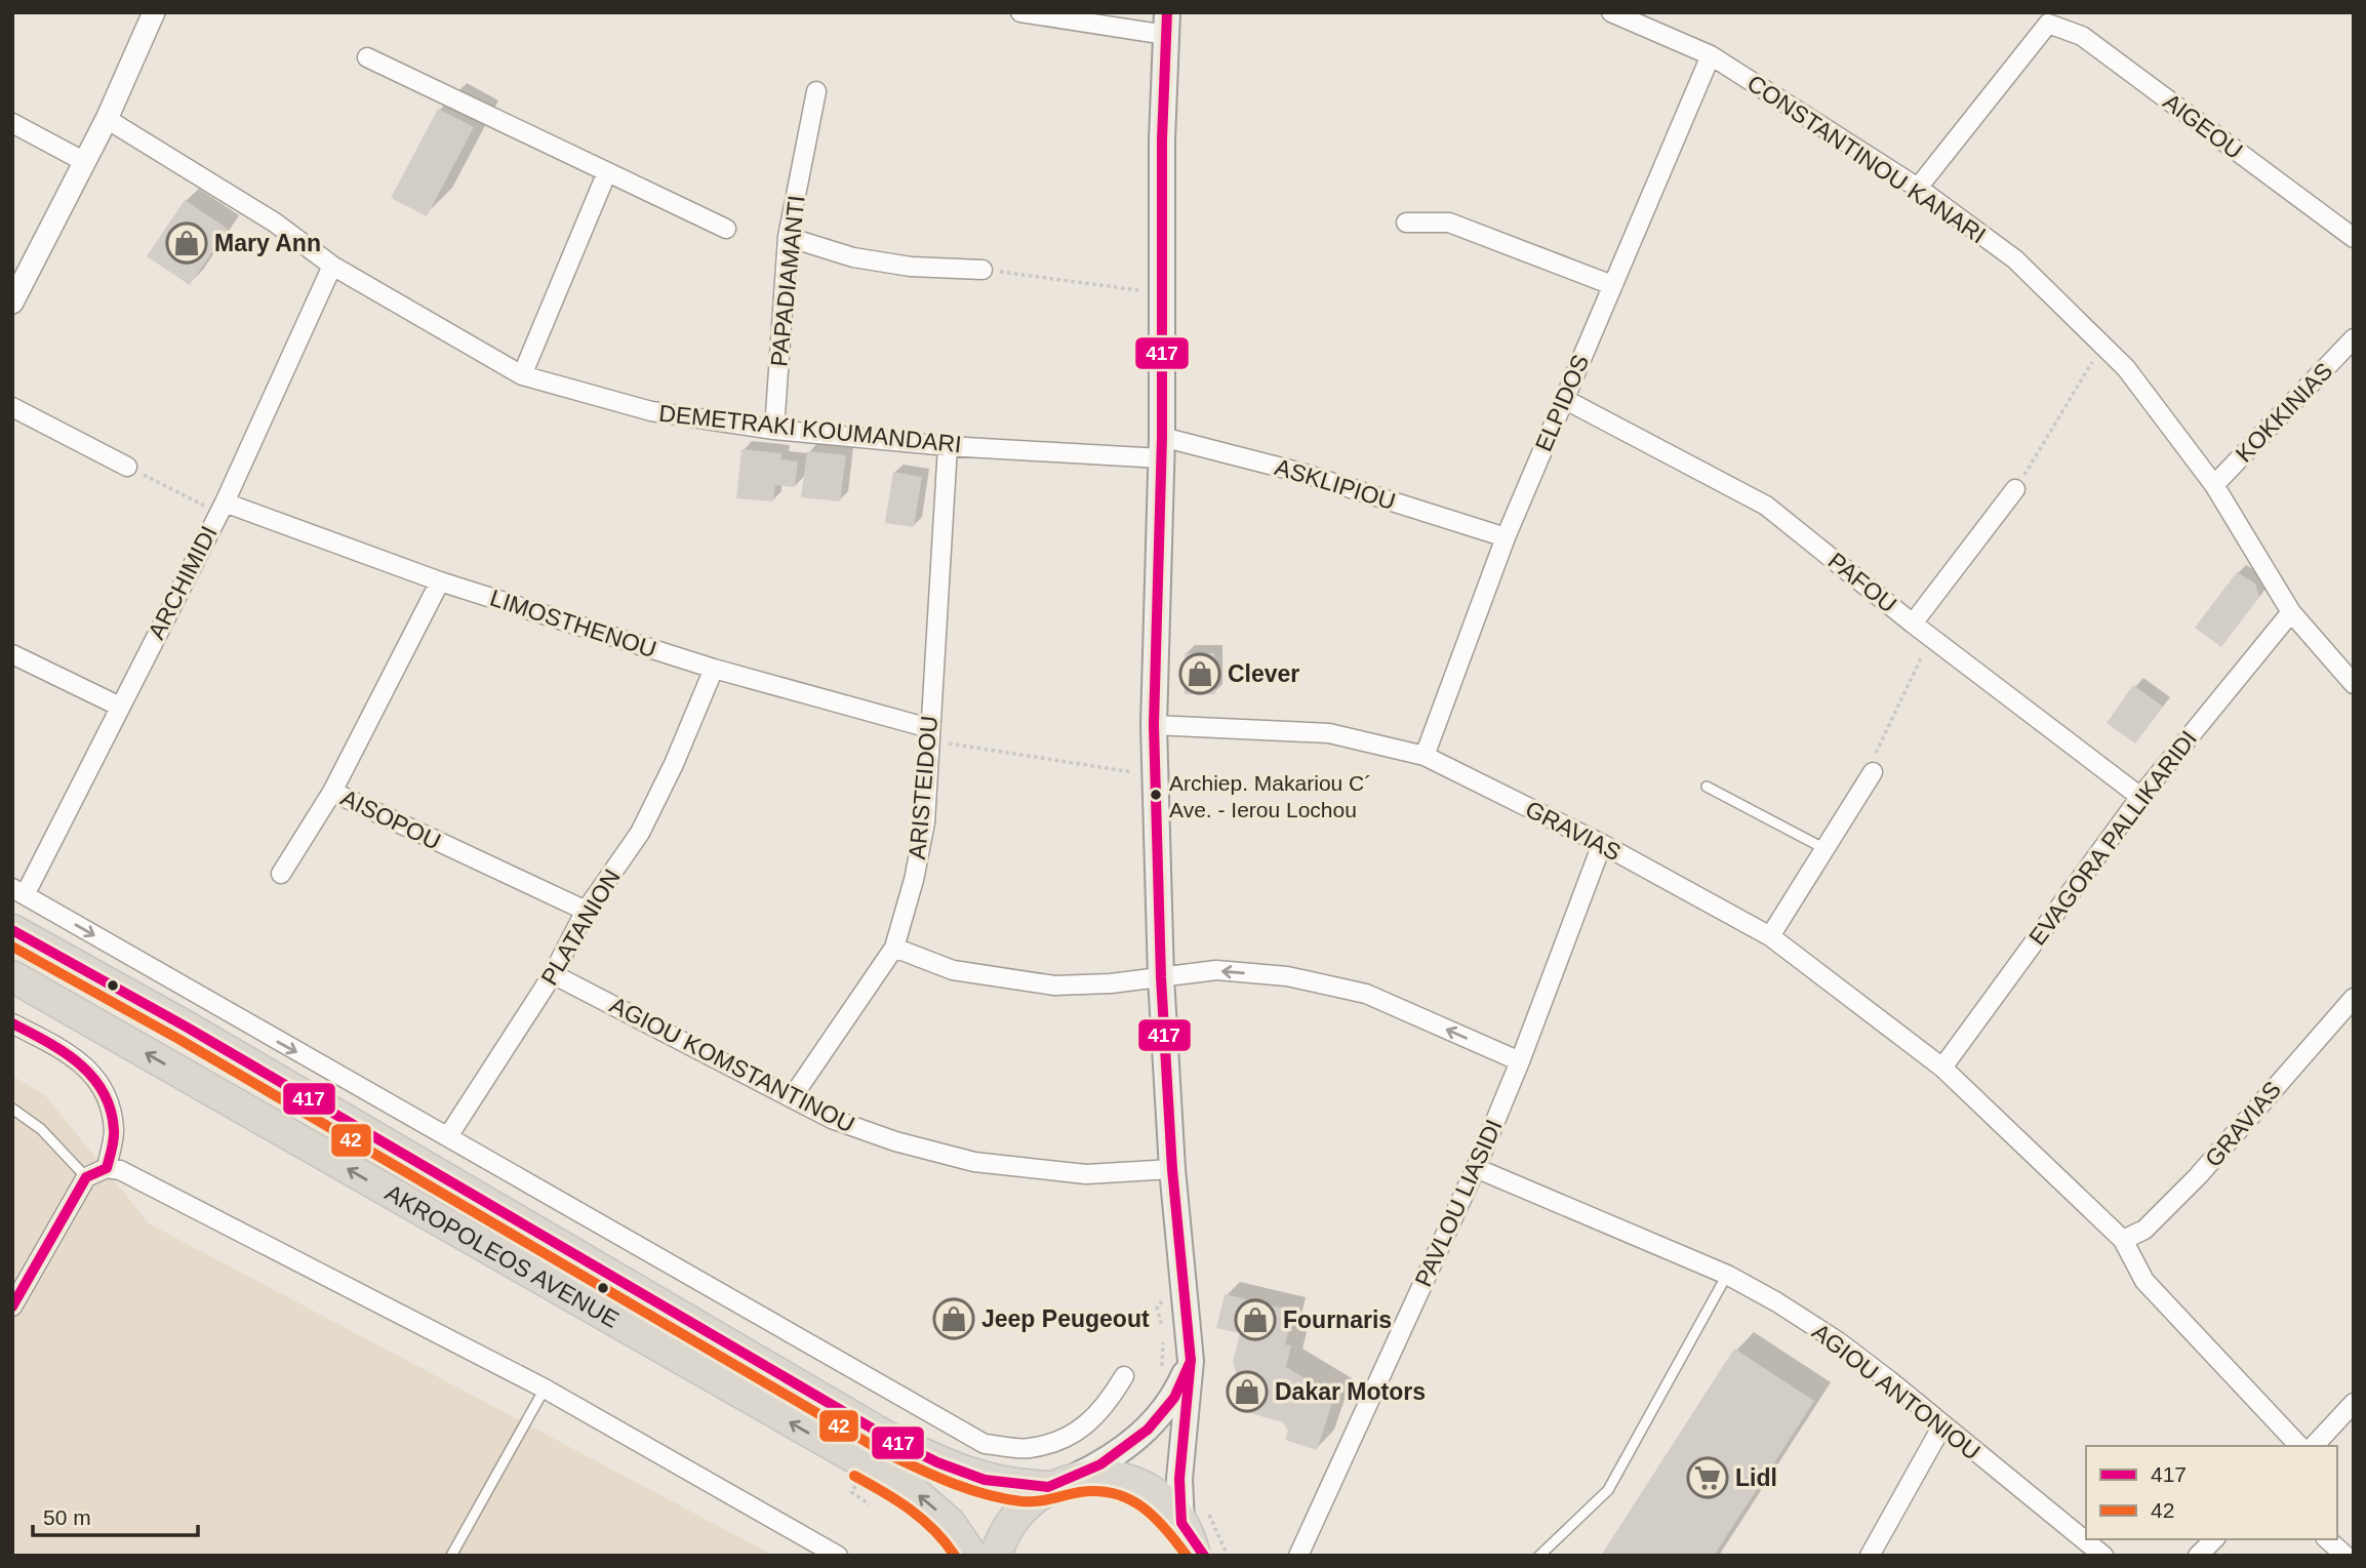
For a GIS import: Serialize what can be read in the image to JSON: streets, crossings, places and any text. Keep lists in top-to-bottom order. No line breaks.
{"streets":{"highway":["AKROPOLEOS AVENUE"],"street":["AIGEOU","CONSTANTINOU KANARI","PAPADIAMANTI","ELPIDOS","KOKKINIAS","DEMETRAKI KOUMANDARI","ASKLIPIOU","ARCHIMIDI","PAFOU","LIMOSTHENOU","ARISTEIDOU","AISOPOU","GRAVIAS","EVAGORA PALLIKARIDI","PLATANION","AGIOU KOMSTANTINOU","PAVLOU LIASIDI","AGIOU ANTONIOU"]},"crossings":[["AIGEOU","CONSTANTINOU KANARI"],["CONSTANTINOU KANARI","ELPIDOS"],["CONSTANTINOU KANARI","KOKKINIAS"],["CONSTANTINOU KANARI","EVAGORA PALLIKARIDI"],["PAPADIAMANTI","DEMETRAKI KOUMANDARI"],["ELPIDOS","ASKLIPIOU"],["ELPIDOS","PAFOU"],["ELPIDOS","GRAVIAS"],["DEMETRAKI KOUMANDARI","ASKLIPIOU"],["DEMETRAKI KOUMANDARI","ARCHIMIDI"],["DEMETRAKI KOUMANDARI","ARISTEIDOU"],["ARCHIMIDI","LIMOSTHENOU"],["PAFOU","EVAGORA PALLIKARIDI"],["LIMOSTHENOU","ARISTEIDOU"],["LIMOSTHENOU","AISOPOU"],["LIMOSTHENOU","PLATANION"],["ARISTEIDOU","AGIOU KOMSTANTINOU"],["AISOPOU","PLATANION"],["GRAVIAS","EVAGORA PALLIKARIDI"],["GRAVIAS","PAVLOU LIASIDI"],["PLATANION","AGIOU KOMSTANTINOU"],["PAVLOU LIASIDI","AGIOU ANTONIOU"]],"places":{"shop":["Mary Ann","Clever","Jeep Peugeout","Fournaris","Dakar Motors"],"other":["Archiep. Makariou C´ Ave. - Ierou Lochou"],"supermarket":["Lidl"]},"lines":["transit line 417","transit line 42"],"legend":["417","42"],"scale_bar":"50 m"}
